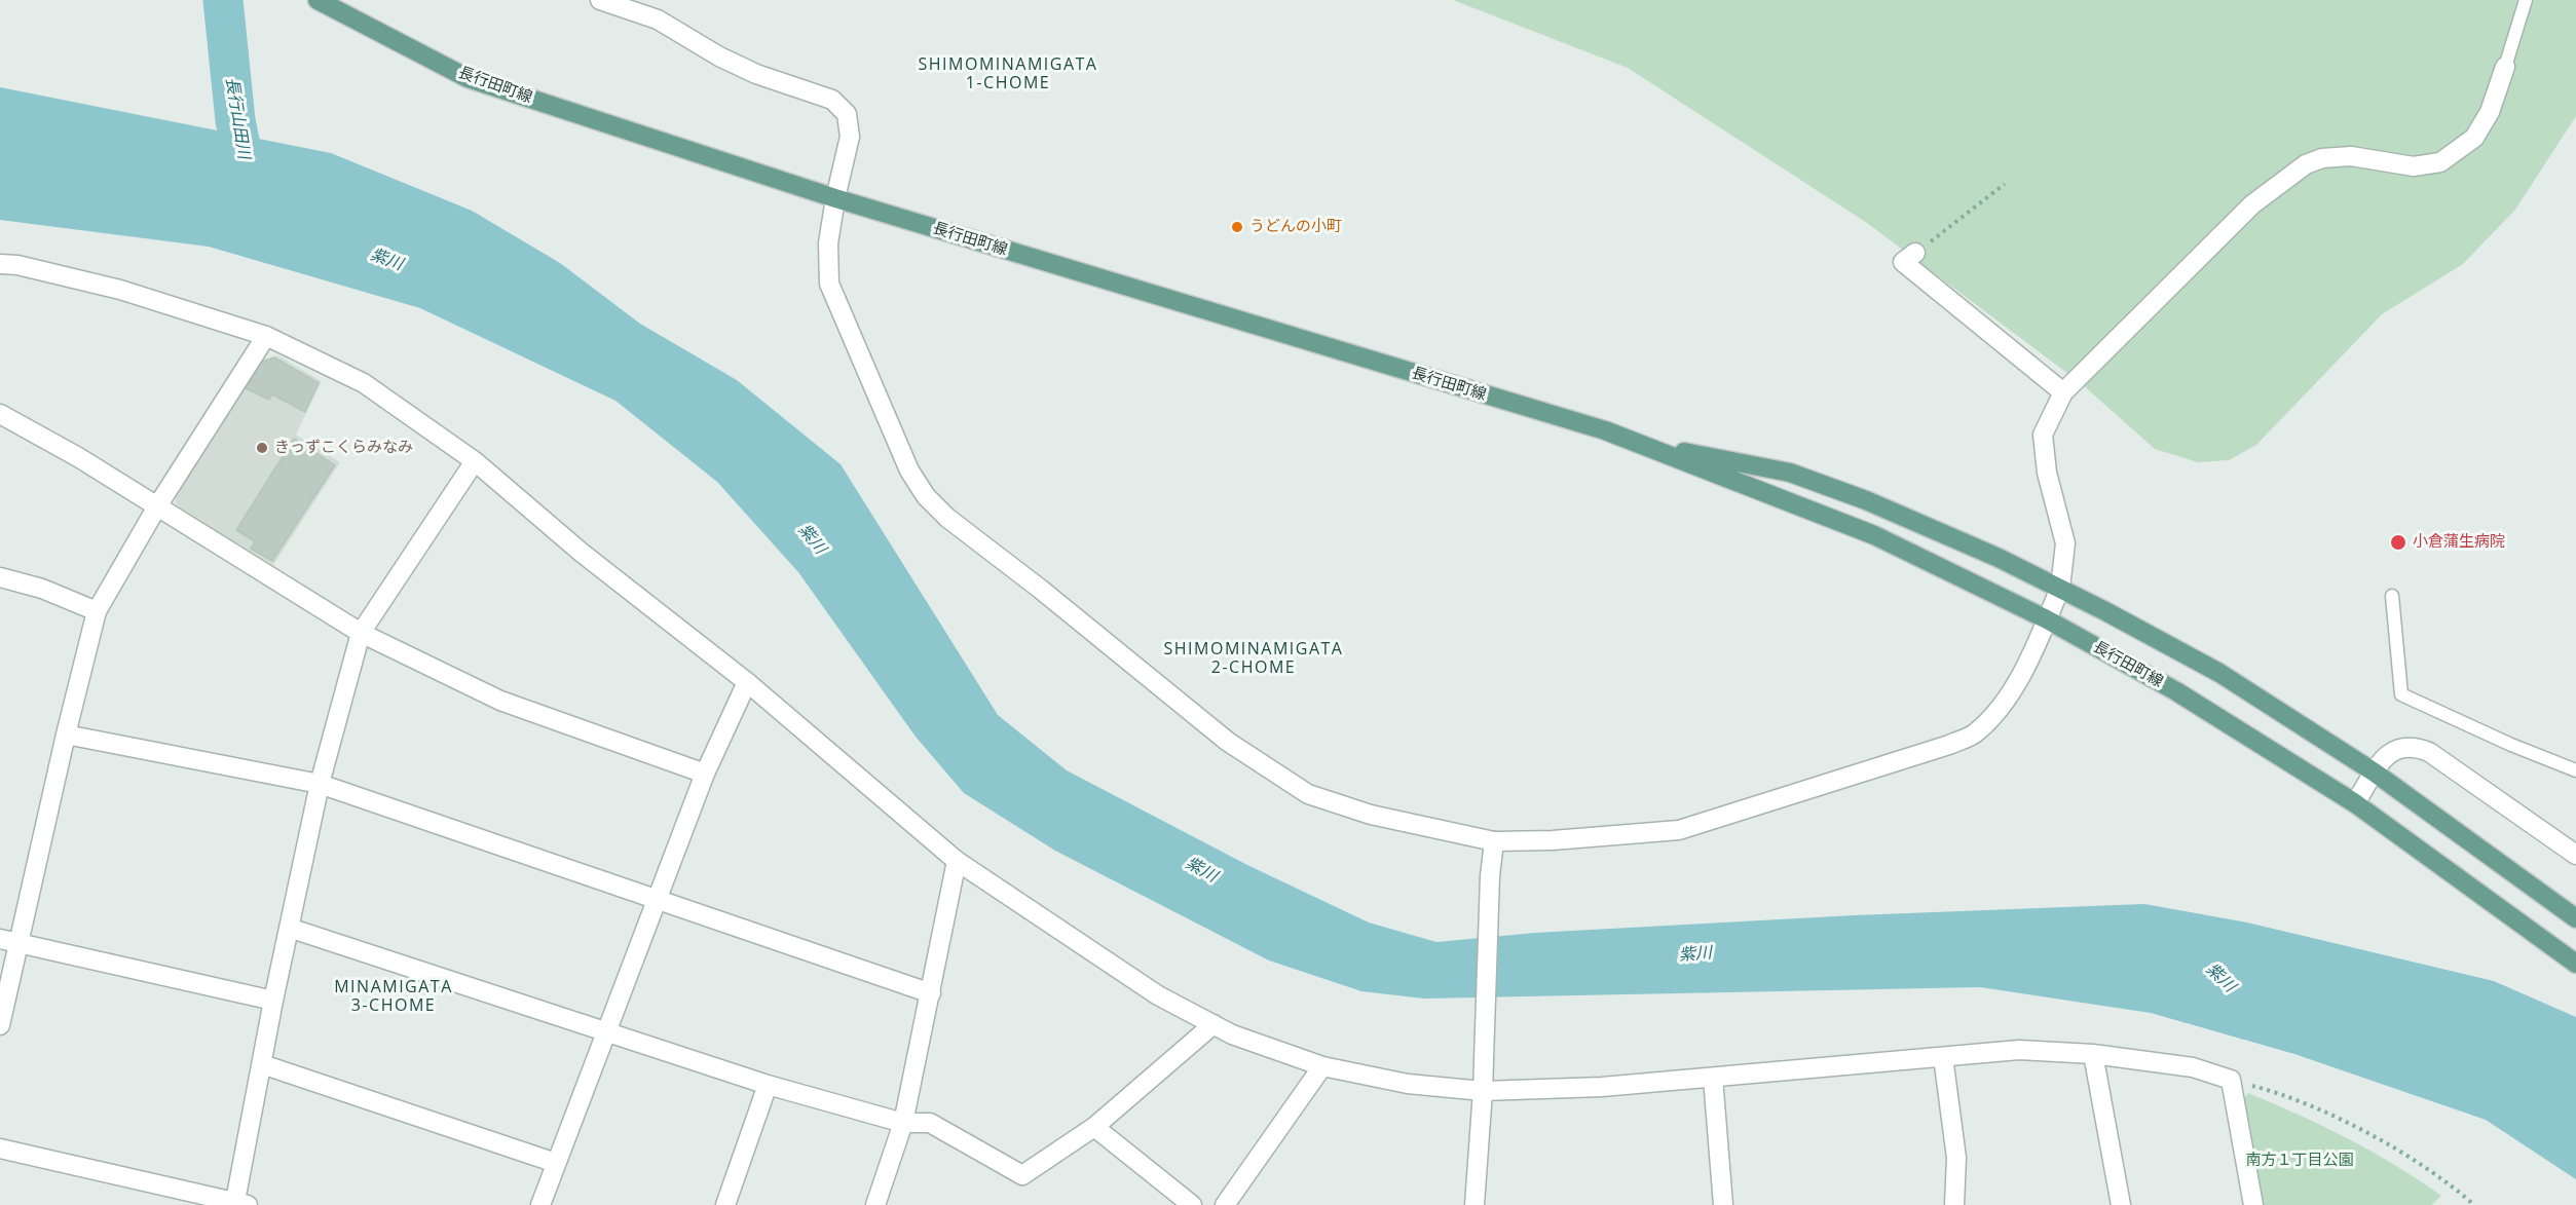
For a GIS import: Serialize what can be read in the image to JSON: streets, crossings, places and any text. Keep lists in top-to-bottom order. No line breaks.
{"streets":{"main road":["長行田町線"]},"districts":["SHIMOMINAMIGATA 1-CHOME","SHIMOMINAMIGATA 2-CHOME","MINAMIGATA 3-CHOME"],"water":["長行山田川","紫川"],"parks":["南方１丁目公園"],"places":["うどんの小町","きっずこくらみなみ","小倉蒲生病院"]}
